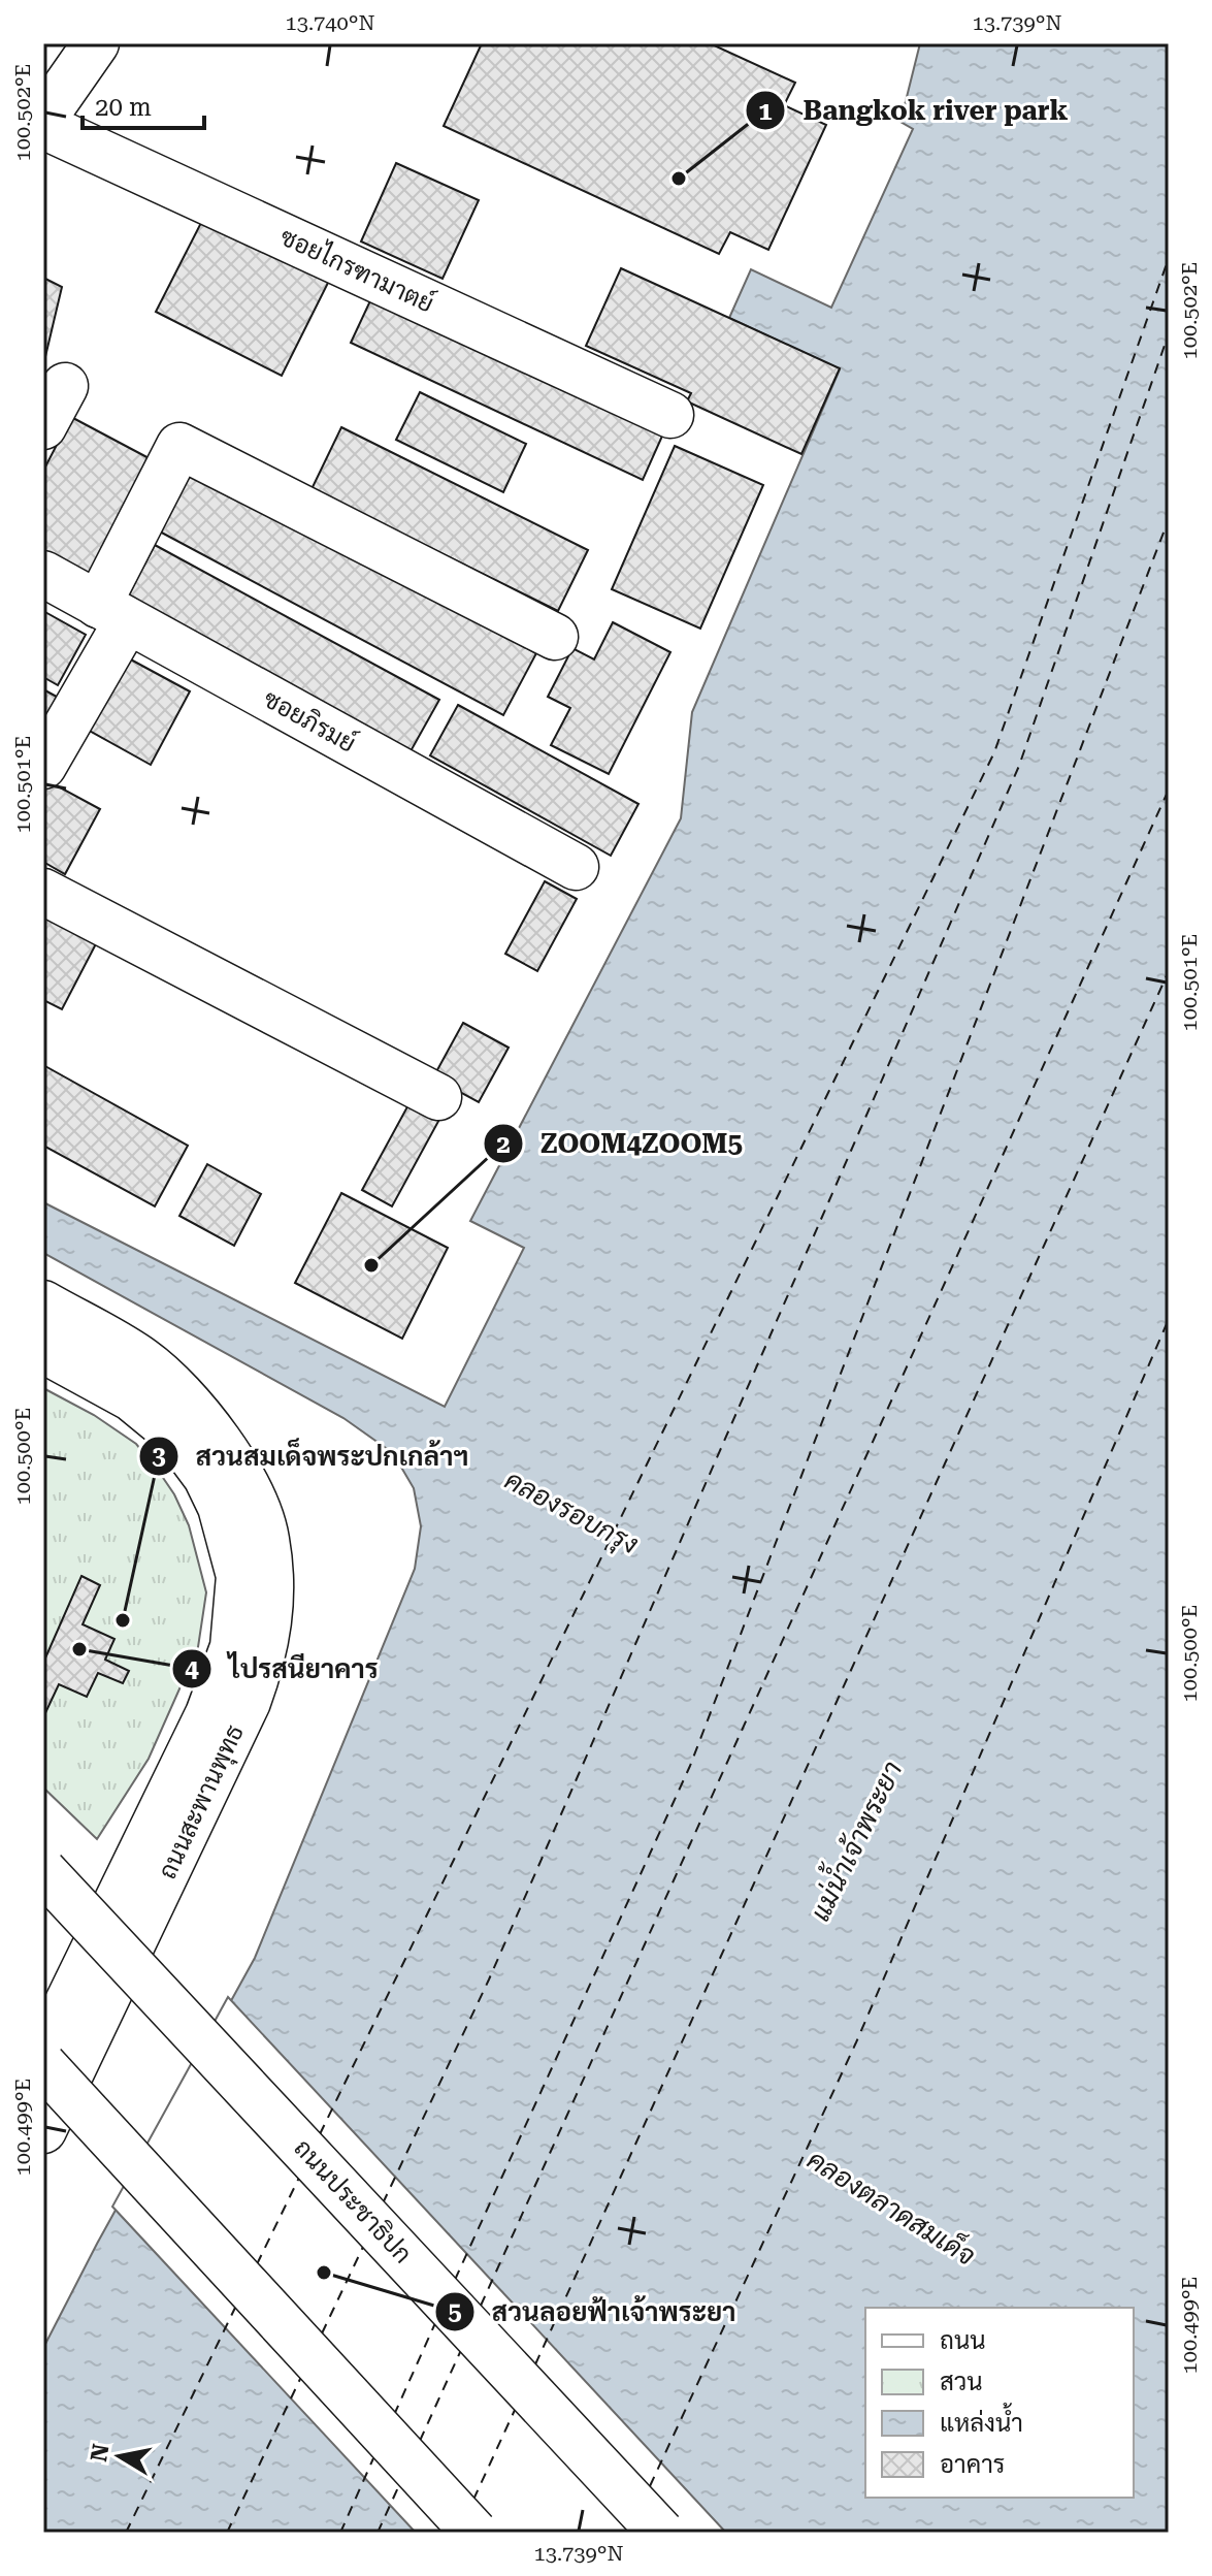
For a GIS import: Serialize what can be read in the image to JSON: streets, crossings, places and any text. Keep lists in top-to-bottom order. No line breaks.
{"streets":{"street":["ซอยไกรฑามาตย์","ซอยภิรมย์","ถนนสะพานพุทธ","ถนนประชาธิปก"]},"water":["คลองรอบกรุง","แม่น้ำเจ้าพระยา","คลองตลาดสมเด็จ"],"places":["Bangkok river park","ZOOM4ZOOM5","สวนสมเด็จพระปกเกล้าฯ","ไปรสนียาคาร","สวนลอยฟ้าเจ้าพระยา"],"legend":["ถนน","สวน","แหล่งน้ำ","อาคาร"],"scale_bar":"20 m","north":"left","coordinates":["13.740°N","13.739°N","100.502°E","100.501°E","100.500°E","100.499°E"]}
